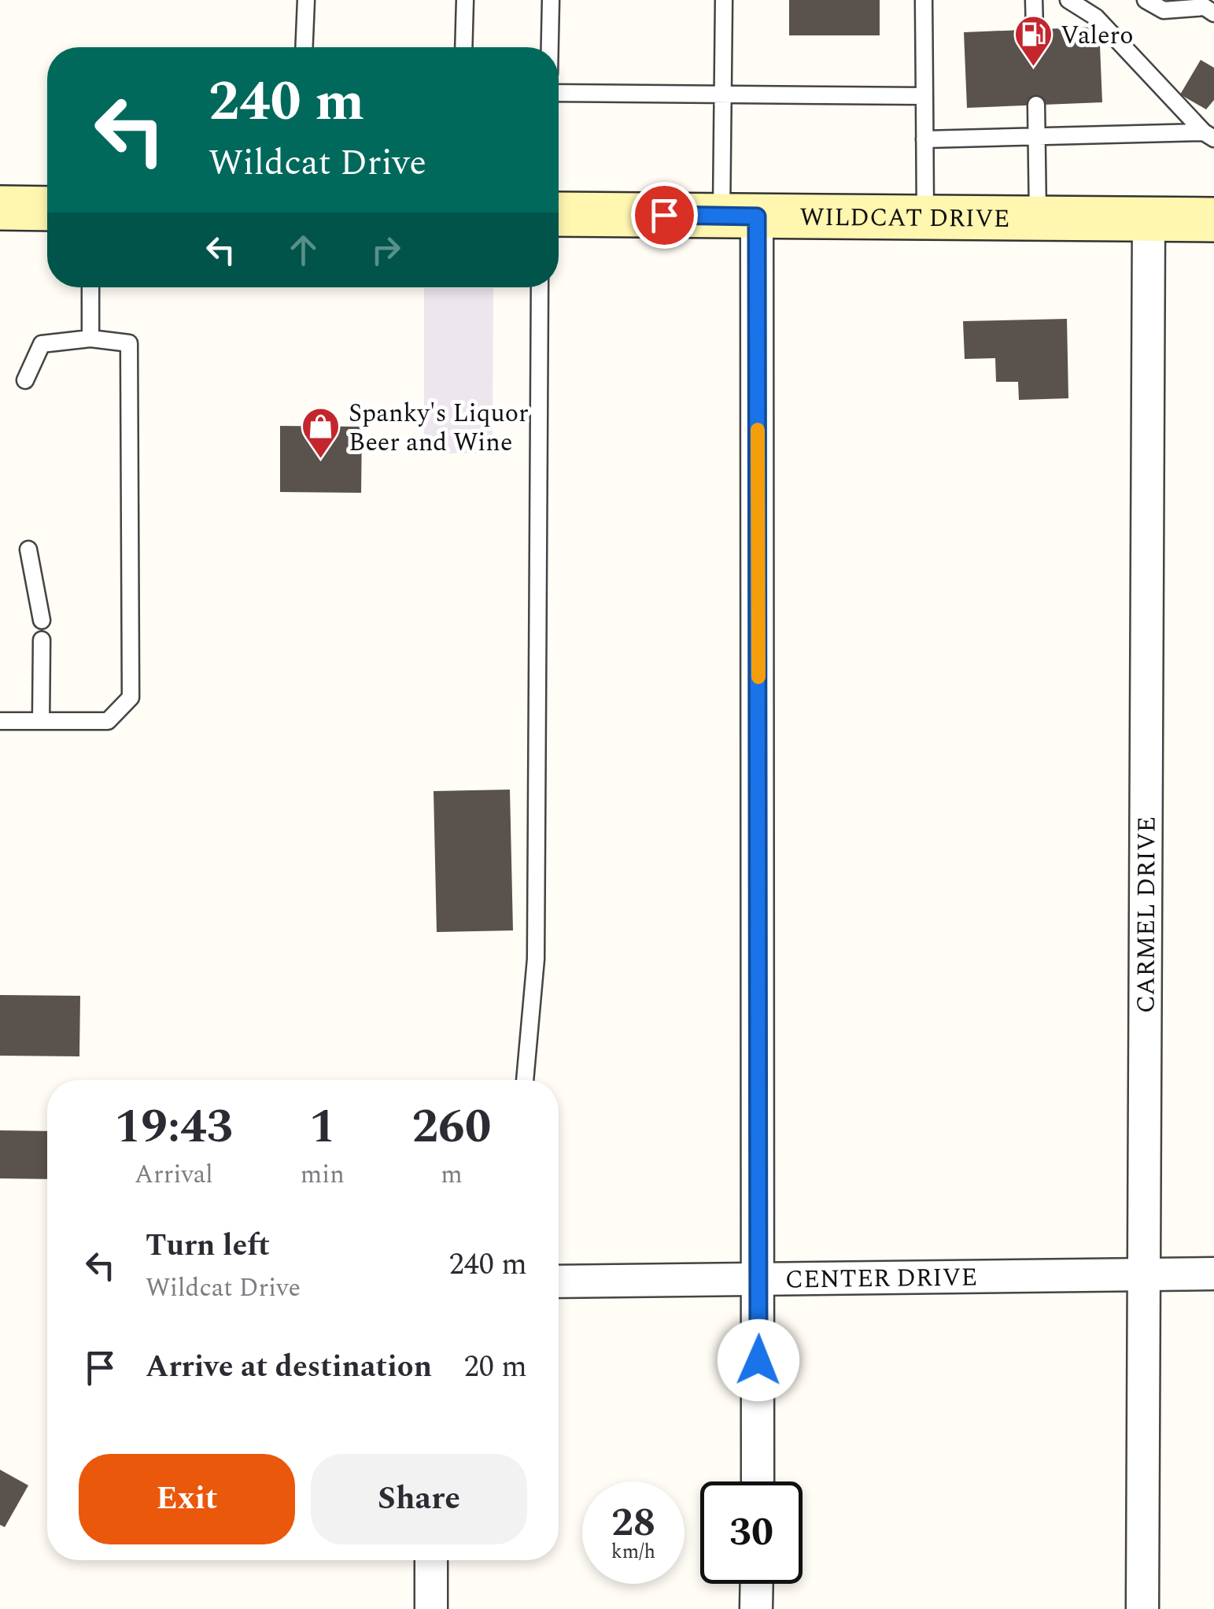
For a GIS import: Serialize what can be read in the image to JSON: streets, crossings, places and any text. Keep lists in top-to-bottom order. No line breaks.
{"streets":{"main road":["WILDCAT DRIVE"],"street":["CARMEL DRIVE","CENTER DRIVE"]},"crossings":[["WILDCAT DRIVE","CARMEL DRIVE"],["CARMEL DRIVE","CENTER DRIVE"]],"places":{"fuel station":["Valero"],"shop":["Spanky's Liquor Beer and Wine"]},"page":{"turn":["240 m","Wildcat Drive"],"eta":["19:43","Arrival","1","min","260","m"],"list":[{"name":"Turn left","note":"Wildcat Drive","value":"240 m"},{"name":"Arrive at destination","value":"20 m"}],"buttons":["Exit","Share"],"speed":"28 km/h","limit":"30"}}
